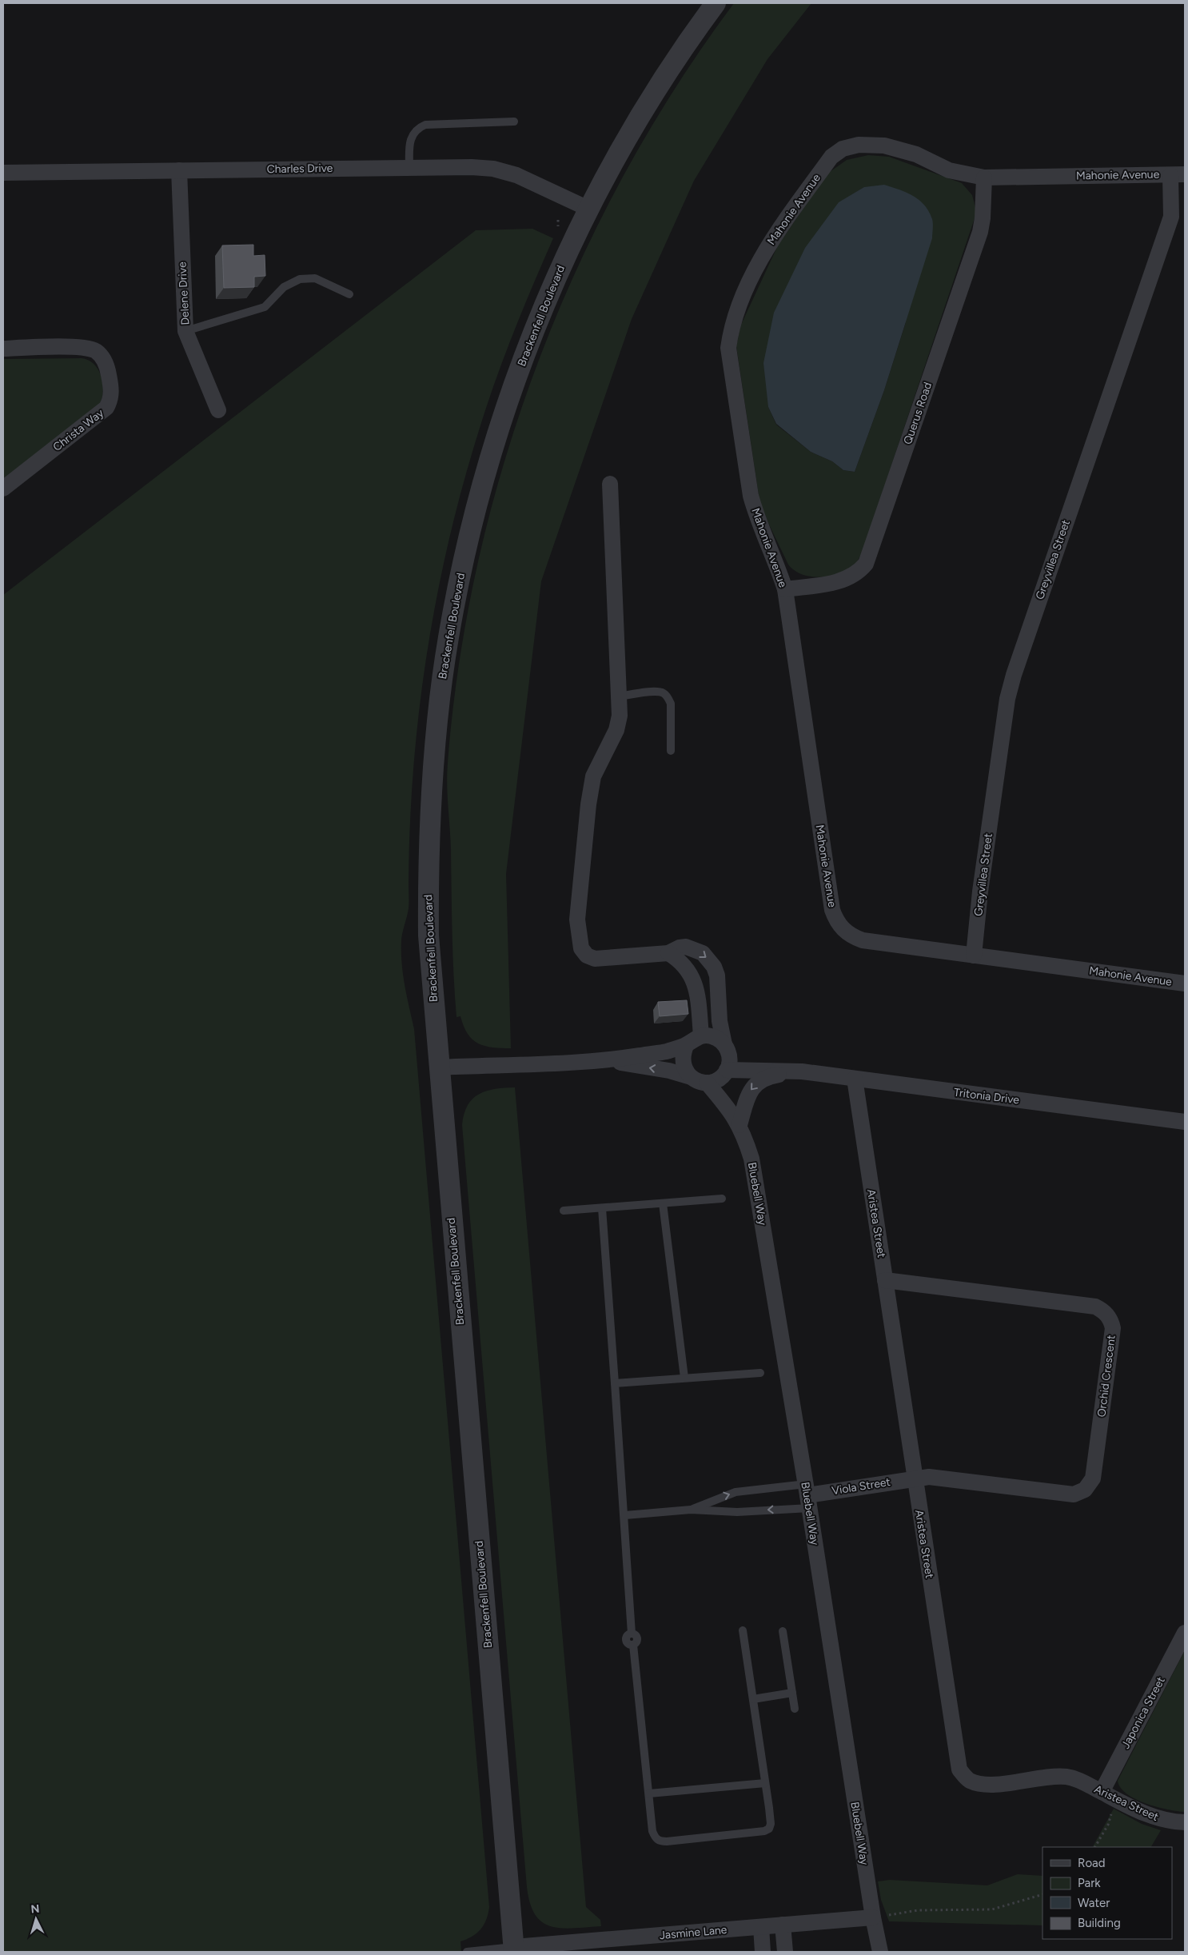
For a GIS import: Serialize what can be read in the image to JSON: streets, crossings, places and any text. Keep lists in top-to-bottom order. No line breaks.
{"streets":{"street":["Charles Drive","Mahonie Avenue","Delene Drive","Brackenfell Boulevard","Querus Road","Christa Way","Greyvillea Street","Tritonia Drive","Bluebell Way","Aristea Street","Orchid Crescent","Viola Street","Japonica Street","Jasmine Lane"]},"crossings":[["Charles Drive","Delene Drive"],["Charles Drive","Brackenfell Boulevard"],["Mahonie Avenue","Querus Road"],["Mahonie Avenue","Greyvillea Street"],["Brackenfell Boulevard","Jasmine Lane"],["Tritonia Drive","Aristea Street"],["Bluebell Way","Viola Street"],["Bluebell Way","Jasmine Lane"],["Aristea Street","Orchid Crescent"],["Aristea Street","Viola Street"],["Aristea Street","Japonica Street"],["Orchid Crescent","Viola Street"]],"legend":["Road","Park","Water","Building"],"north":"top"}
